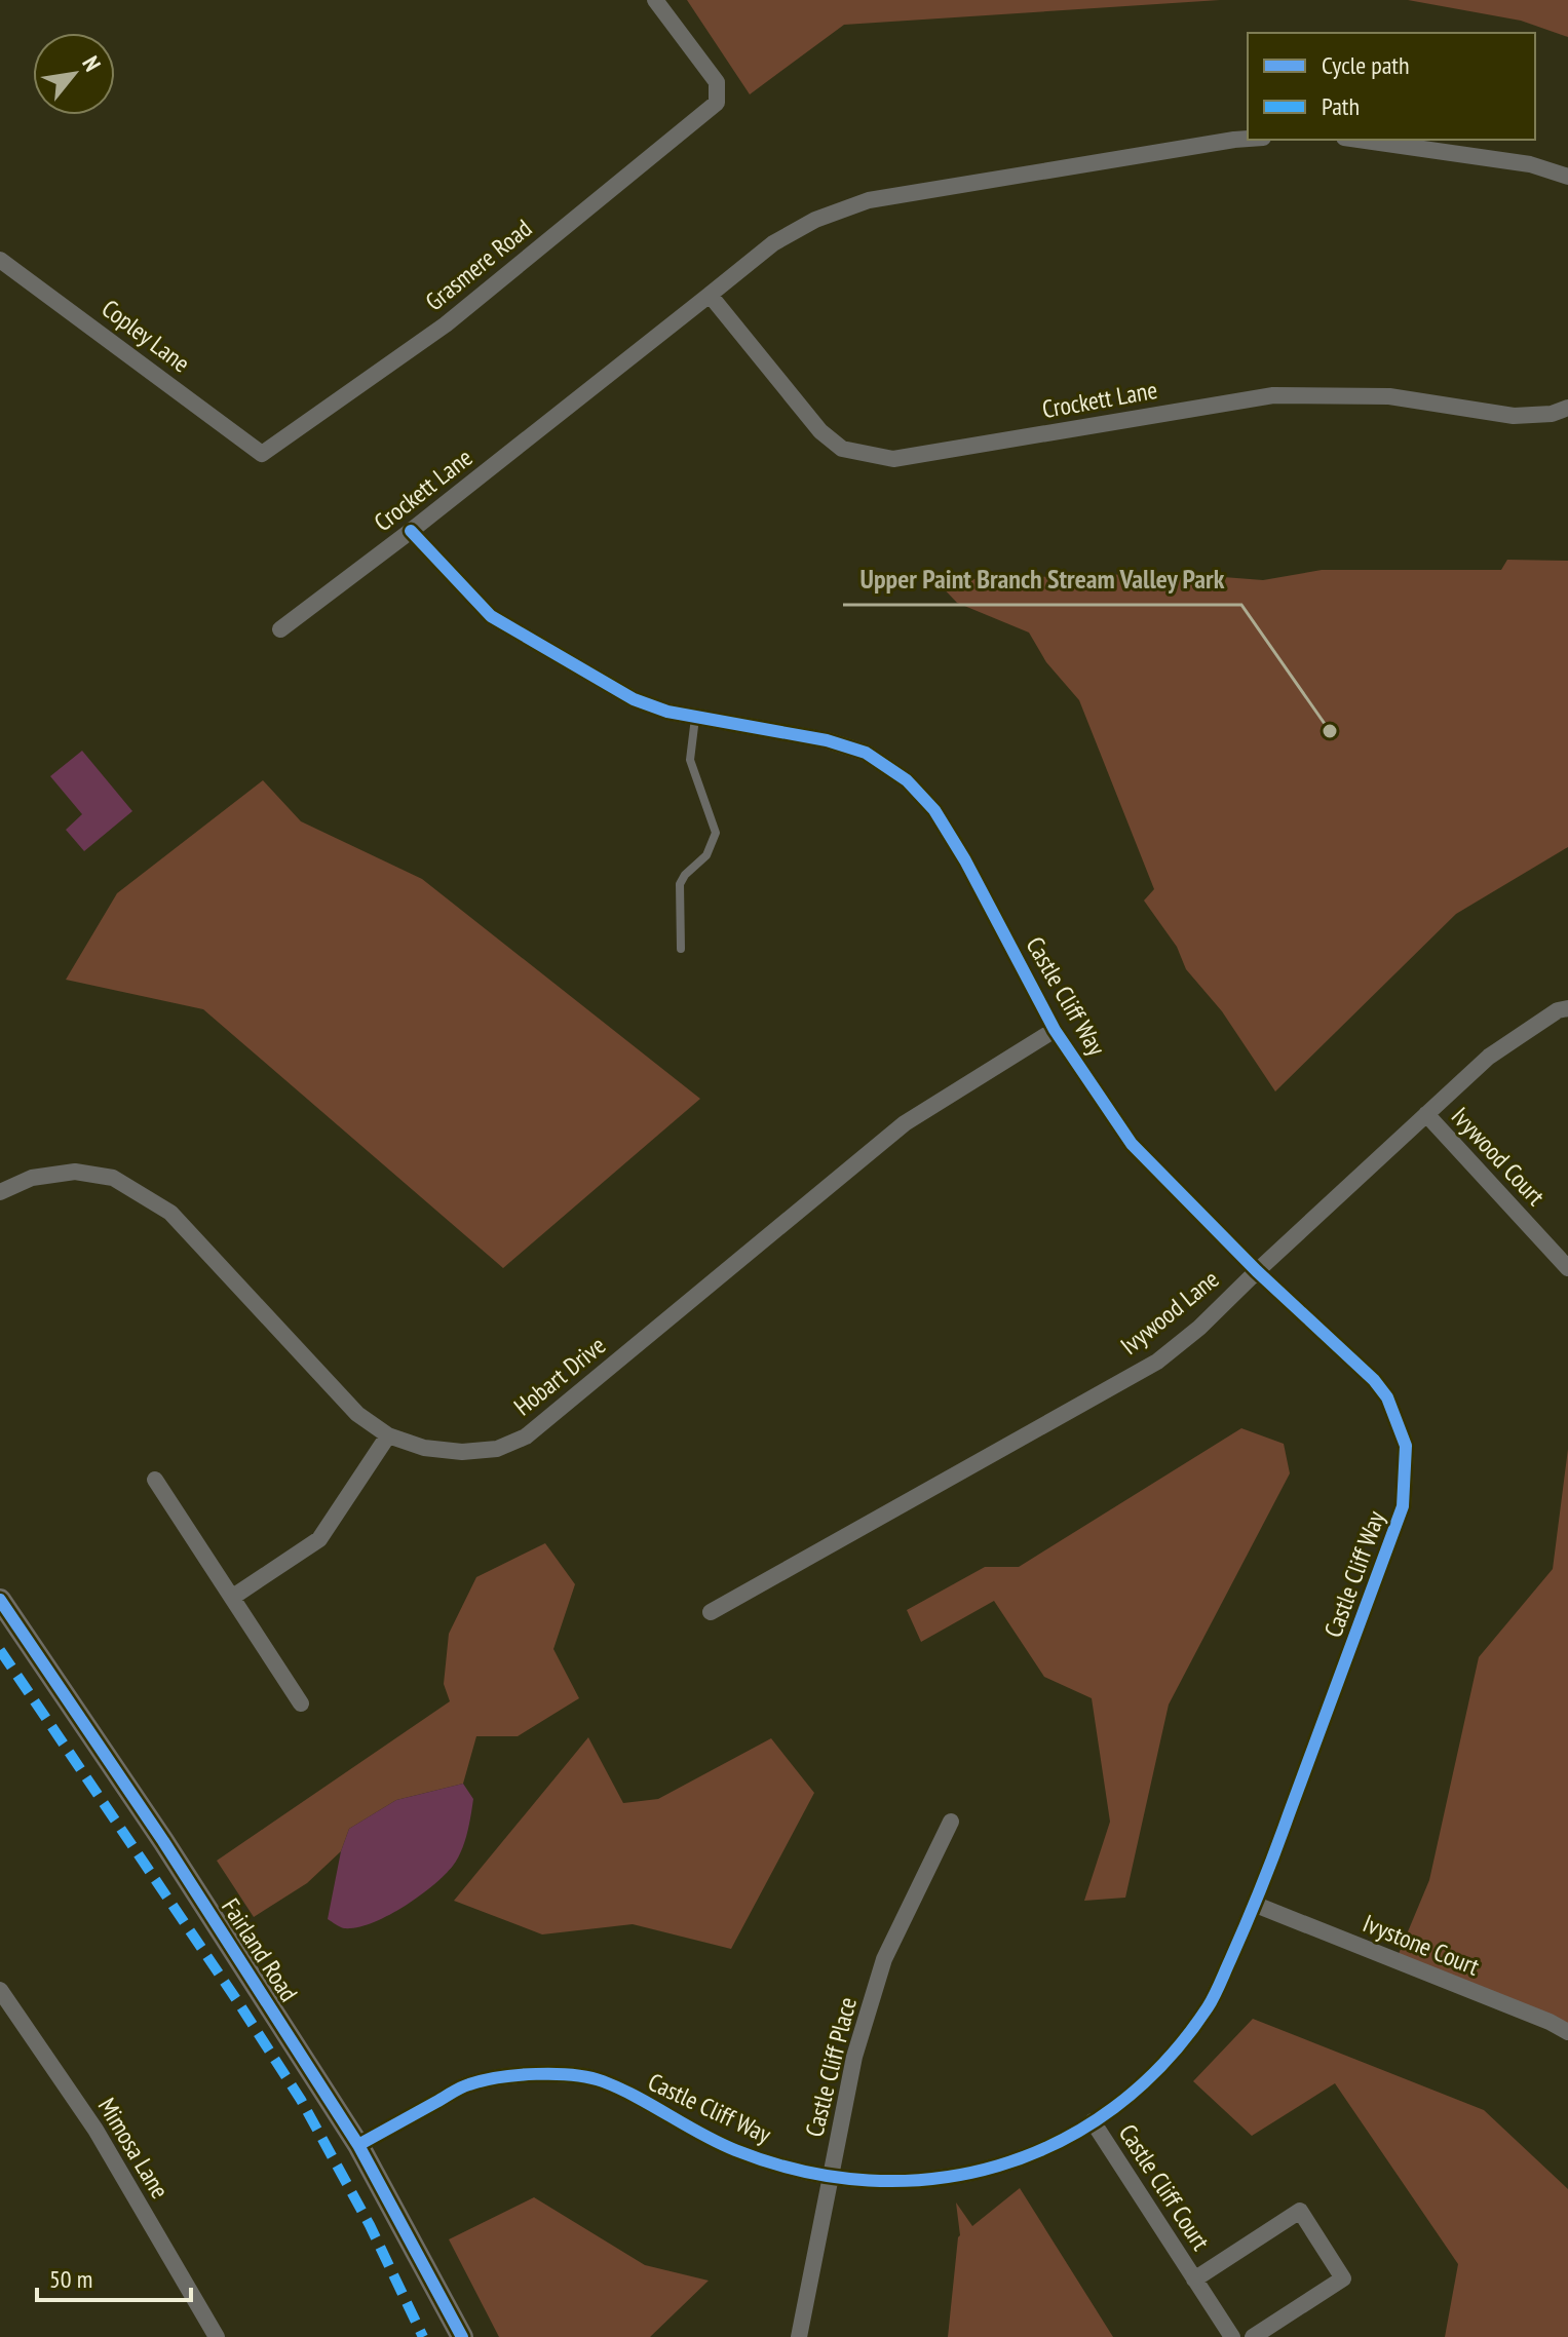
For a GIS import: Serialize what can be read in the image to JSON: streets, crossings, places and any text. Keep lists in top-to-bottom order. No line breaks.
{"streets":{"main road":["Fairland Road"],"street":["Grasmere Road","Copley Lane","Crockett Lane","Castle Cliff Way","Ivywood Court","Ivywood Lane","Hobart Drive","Ivystone Court","Castle Cliff Place","Mimosa Lane","Castle Cliff Court"]},"crossings":[["Grasmere Road","Copley Lane"],["Crockett Lane","Castle Cliff Way"],["Castle Cliff Way","Ivywood Lane"],["Castle Cliff Way","Hobart Drive"],["Castle Cliff Way","Ivystone Court"],["Castle Cliff Way","Fairland Road"],["Castle Cliff Way","Castle Cliff Place"],["Castle Cliff Way","Castle Cliff Court"],["Ivywood Court","Ivywood Lane"]],"places":["Upper Paint Branch Stream Valley Park"],"legend":["Cycle path","Path"],"scale_bar":"50 m","north":"top right"}
